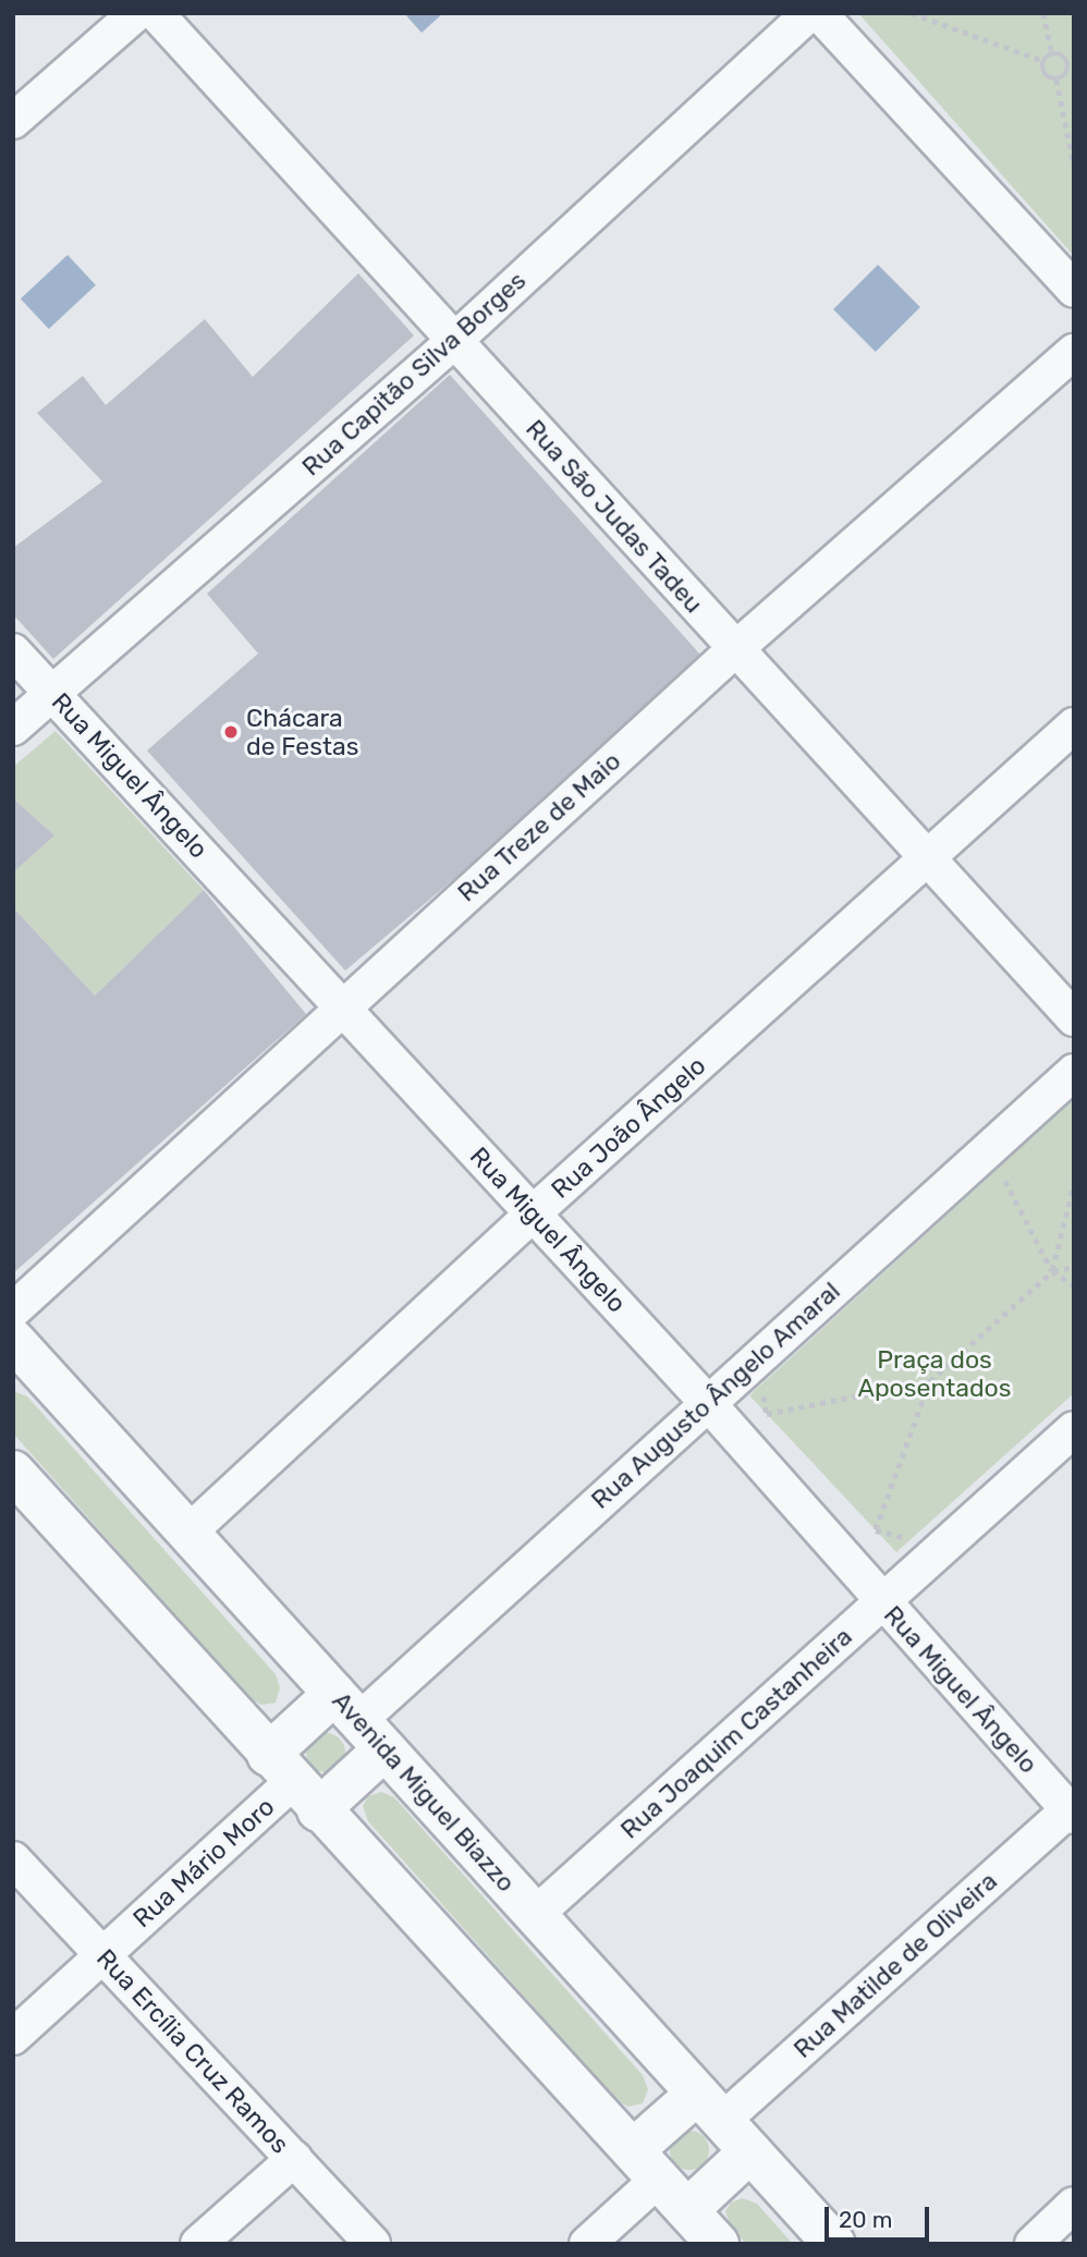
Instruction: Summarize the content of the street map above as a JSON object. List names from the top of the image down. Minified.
{"streets":{"street":["Rua Capitão Silva Borges","Rua São Judas Tadeu","Rua Miguel Ângelo","Rua Treze de Maio","Rua João Ângelo","Rua Augusto Ângelo Amaral","Rua Joaquim Castanheira","Avenida Miguel Biazzo","Rua Mário Moro","Rua Matilde de Oliveira","Rua Ercília Cruz Ramos"]},"crossings":[["Rua Capitão Silva Borges","Rua São Judas Tadeu"],["Rua Capitão Silva Borges","Rua Miguel Ângelo"],["Rua São Judas Tadeu","Rua Treze de Maio"],["Rua São Judas Tadeu","Rua João Ângelo"],["Rua Miguel Ângelo","Rua Treze de Maio"],["Rua Miguel Ângelo","Rua João Ângelo"],["Rua Miguel Ângelo","Rua Augusto Ângelo Amaral"],["Rua Miguel Ângelo","Rua Joaquim Castanheira"],["Rua Miguel Ângelo","Rua Matilde de Oliveira"],["Rua Treze de Maio","Avenida Miguel Biazzo"],["Rua João Ângelo","Avenida Miguel Biazzo"],["Rua Augusto Ângelo Amaral","Avenida Miguel Biazzo"],["Rua Joaquim Castanheira","Avenida Miguel Biazzo"],["Avenida Miguel Biazzo","Rua Matilde de Oliveira"],["Rua Mário Moro","Rua Ercília Cruz Ramos"]],"parks":["Praça dos Aposentados"],"places":["Chácara de Festas"],"scale_bar":"20 m"}
